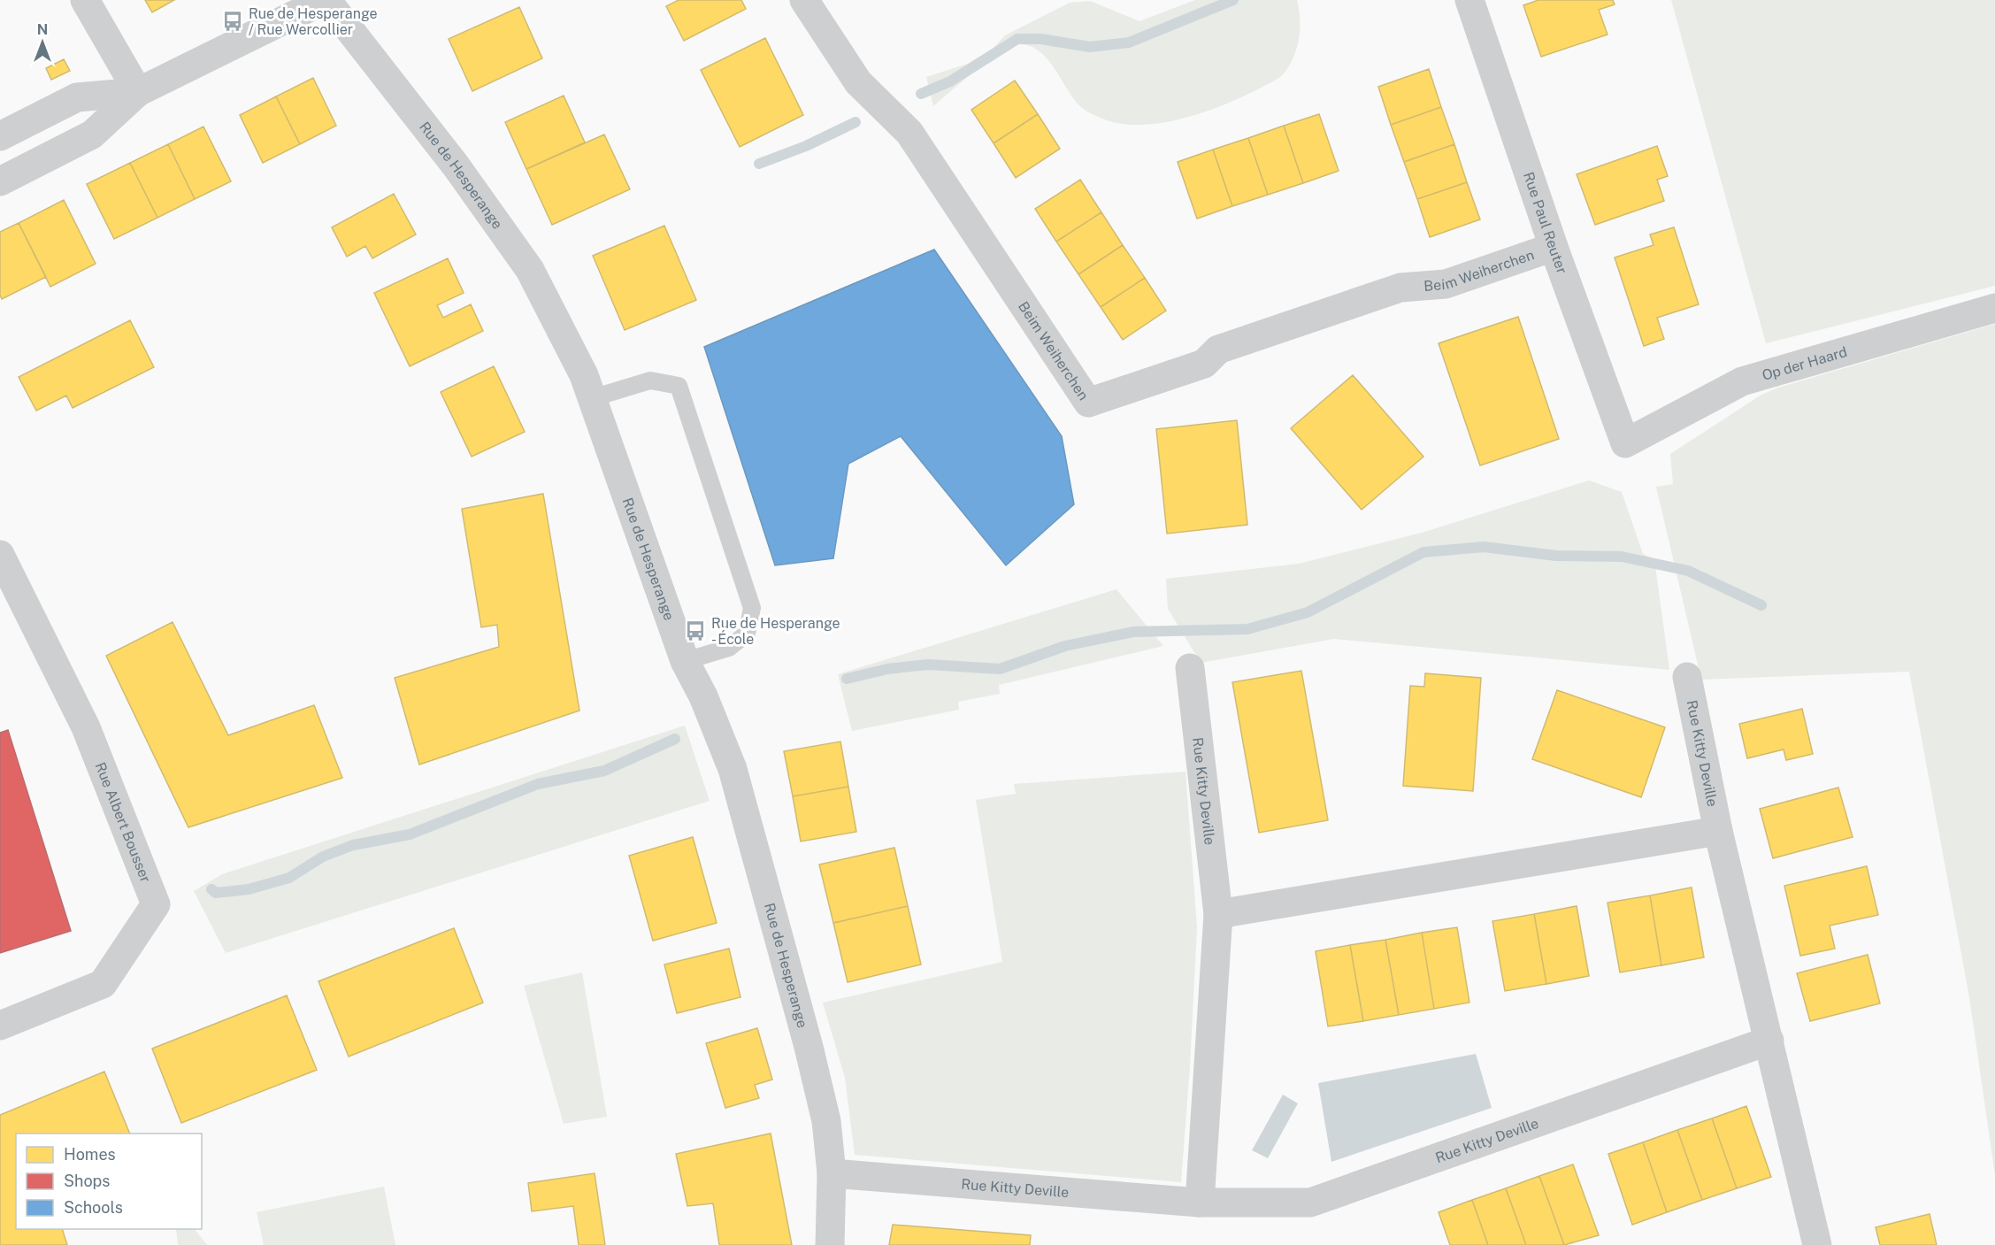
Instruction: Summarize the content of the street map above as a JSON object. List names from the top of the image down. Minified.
{"streets":{"street":["Rue de Hesperange","Rue Paul Reuter","Beim Weiherchen","Op der Haard","Rue Kitty Deville","Rue Albert Bousser"]},"crossings":[["Rue de Hesperange","Rue Kitty Deville"],["Rue Paul Reuter","Beim Weiherchen"],["Rue Paul Reuter","Op der Haard"]],"places":{"bus stop":["Rue de Hesperange / Rue Wercollier","Rue de Hesperange - École"]},"legend":["Homes","Shops","Schools"],"north":"top"}
